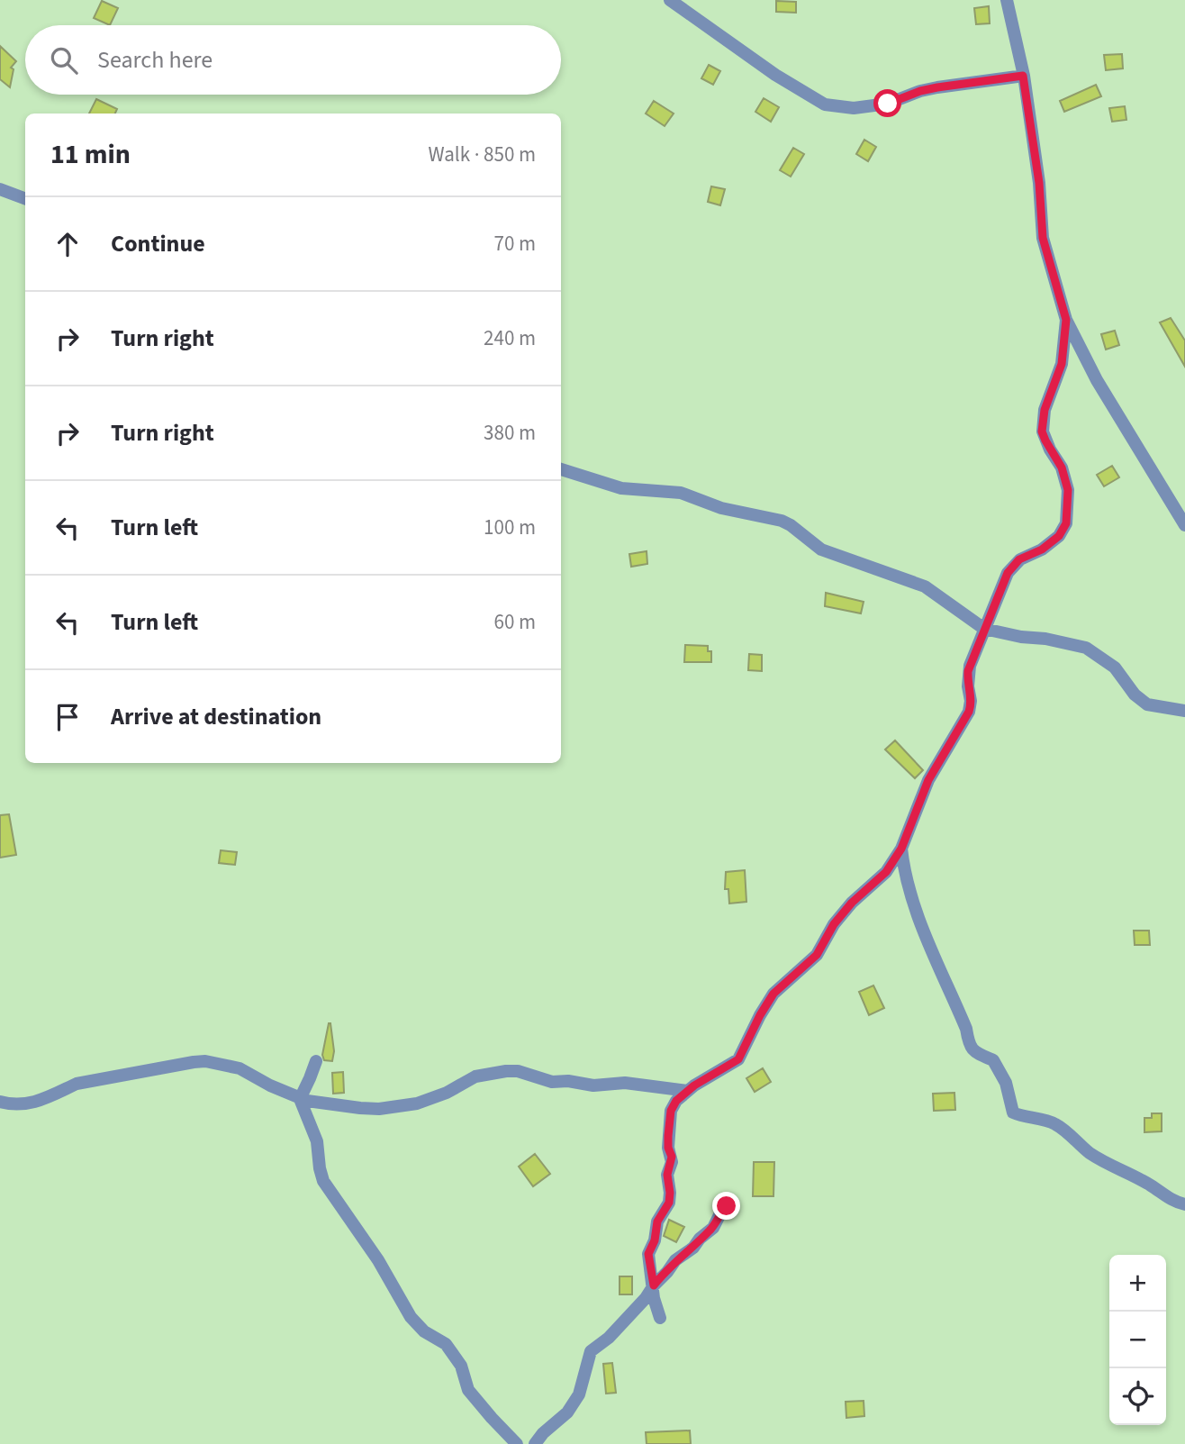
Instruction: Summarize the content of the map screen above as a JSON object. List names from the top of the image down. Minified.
{"page":{"search":"Search here","heading":["11 min","Walk · 850 m"],"list":[["Continue","70 m"],["Turn right","240 m"],["Turn right","380 m"],["Turn left","100 m"],["Turn left","60 m"],"Arrive at destination"],"map_buttons":["+","−"]}}
